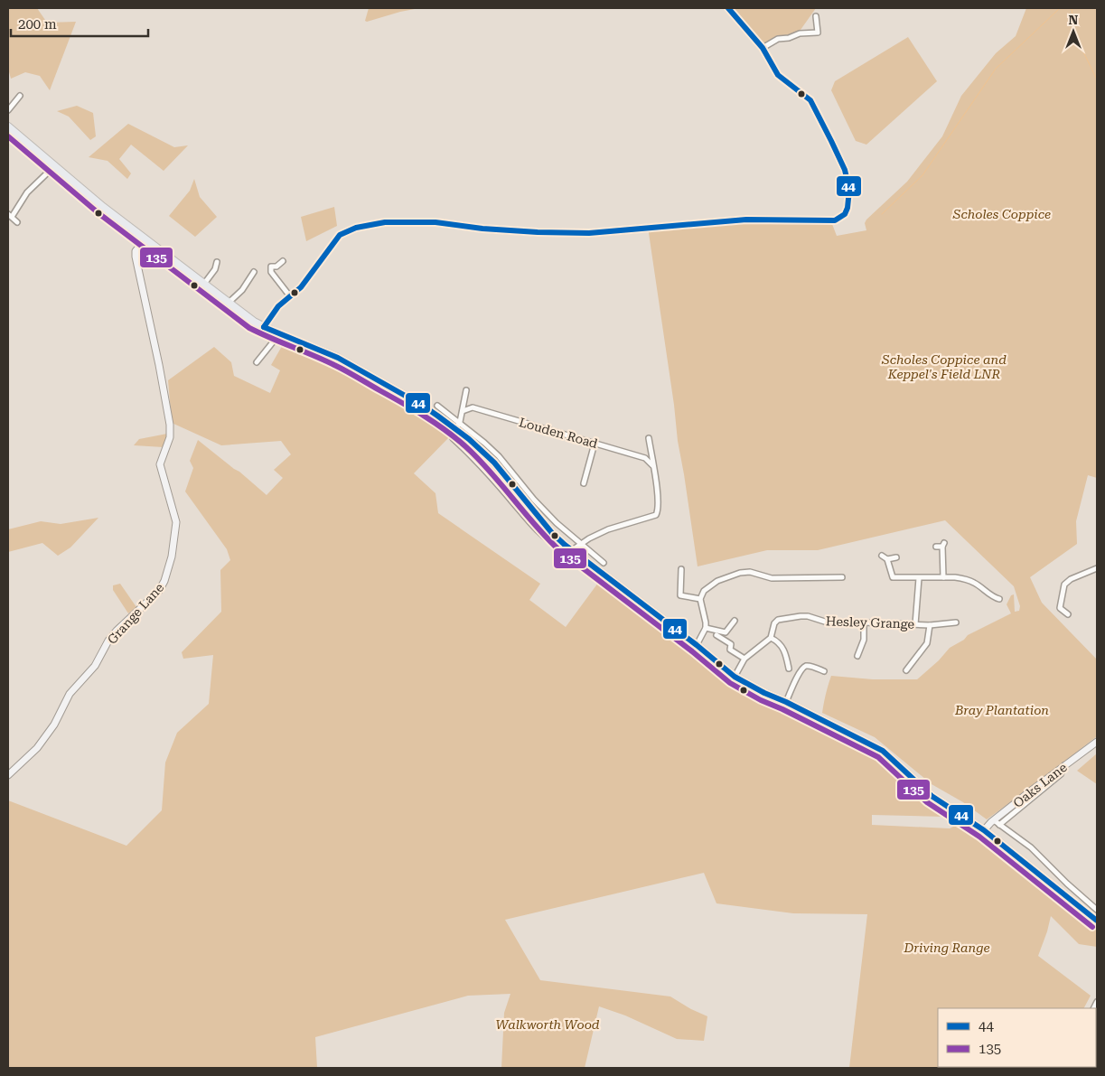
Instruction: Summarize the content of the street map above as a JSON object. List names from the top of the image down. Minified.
{"streets":{"street":["Louden Road","Grange Lane","Hesley Grange","Oaks Lane"]},"parks":["Scholes Coppice","Scholes Coppice and Keppel's Field LNR","Bray Plantation","Driving Range","Walkworth Wood"],"lines":["transit line 44","transit line 135"],"legend":["44","135"],"scale_bar":"200 m","north":"top"}
